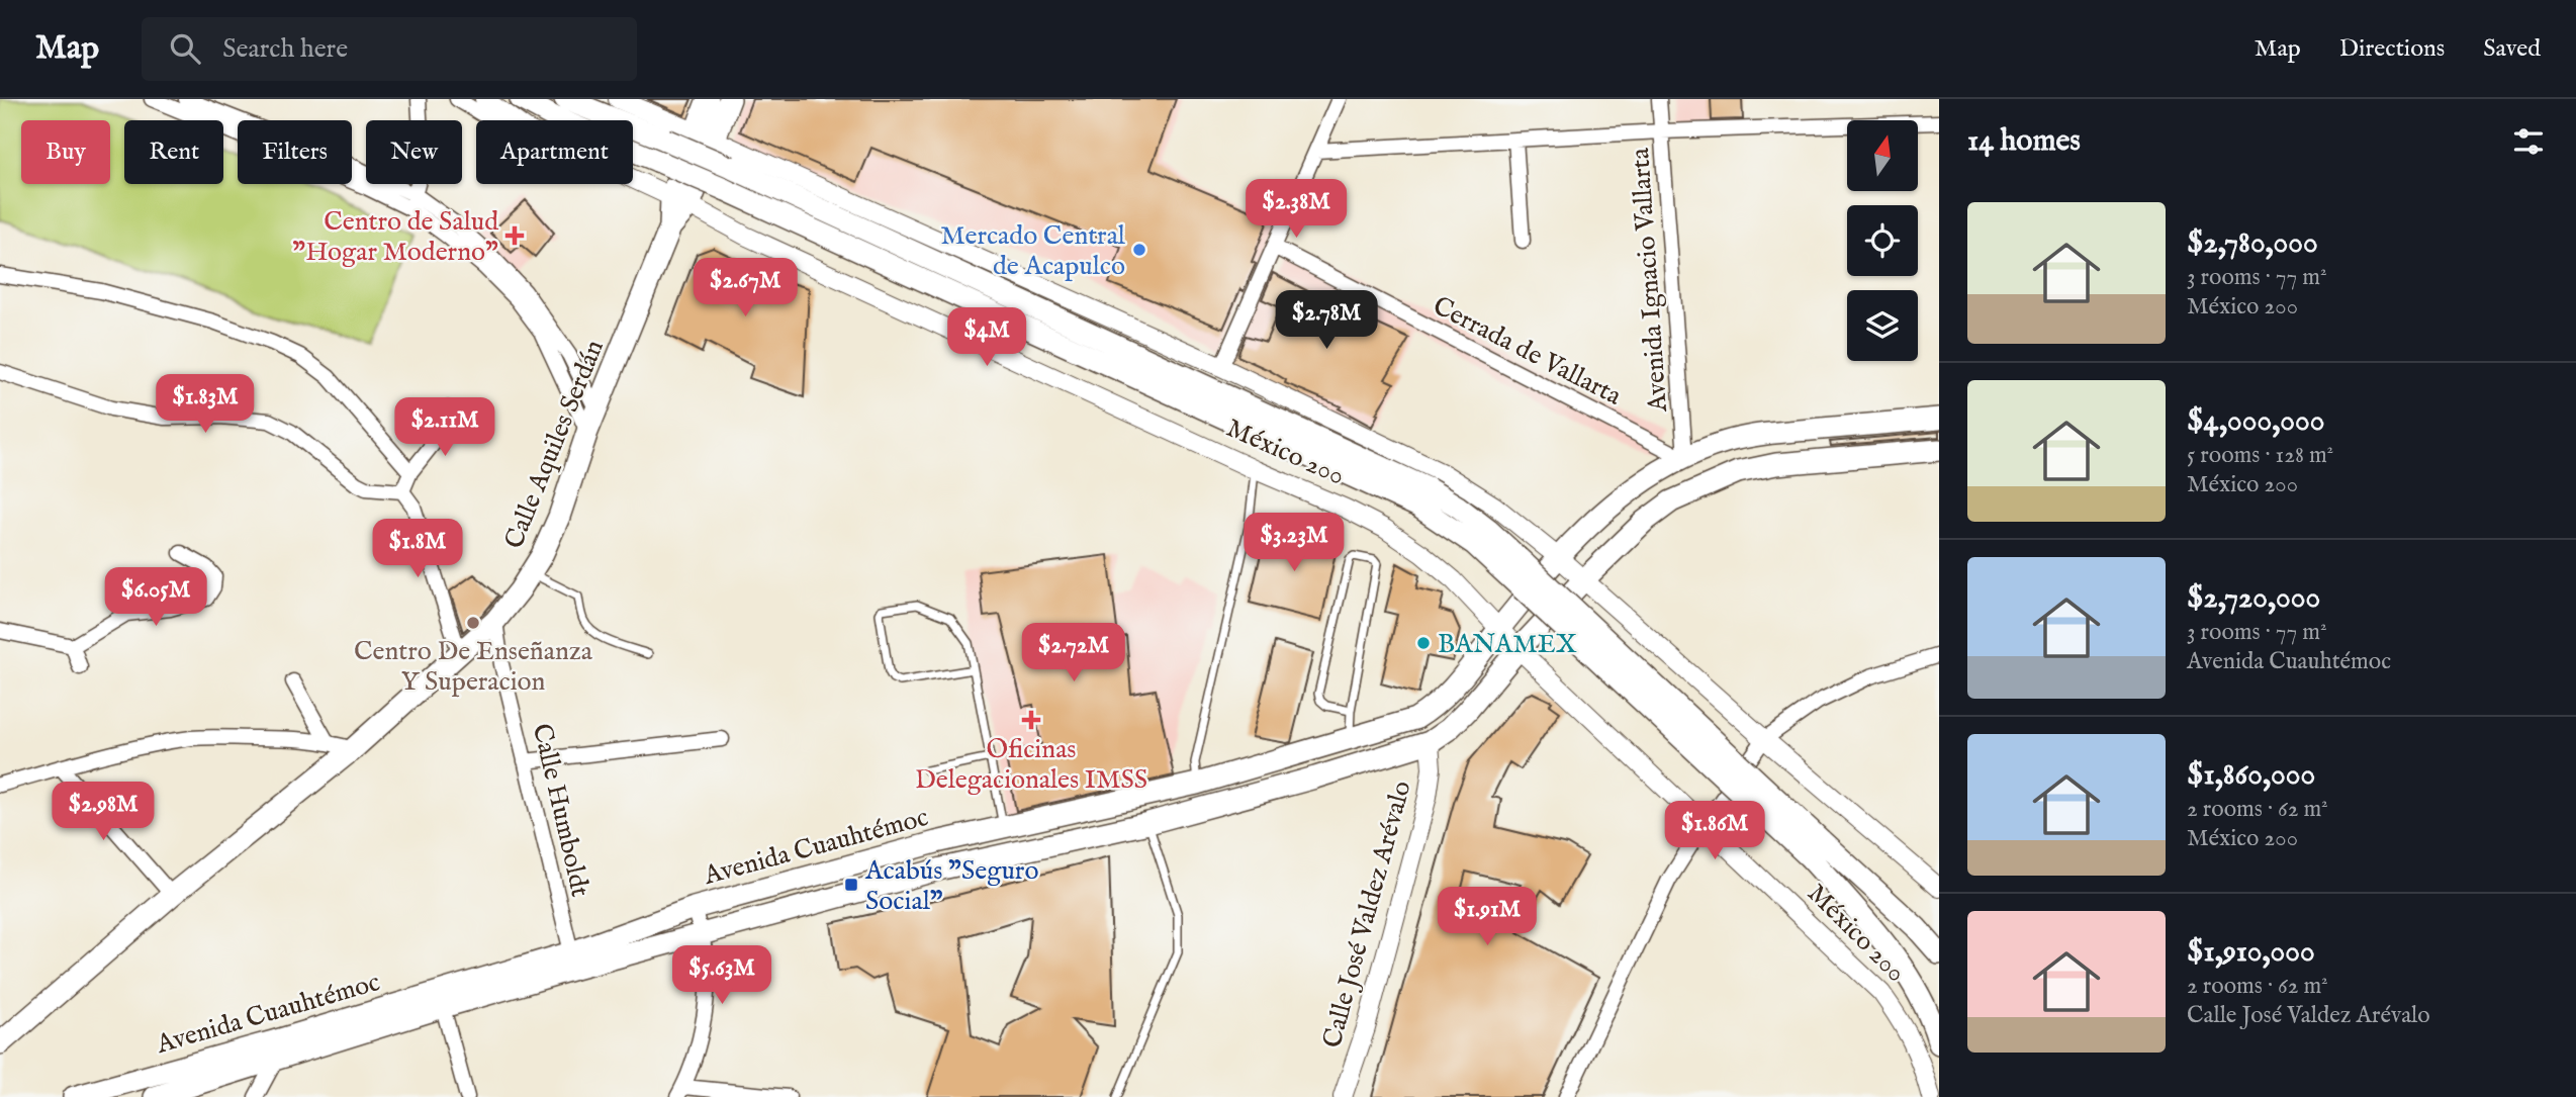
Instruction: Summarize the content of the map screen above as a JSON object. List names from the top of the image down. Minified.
{"streets":{"main road":["Calle Aquiles Serdán","México 200","Avenida Cuauhtémoc"],"street":["Avenida Ignacio Vallarta","Cerrada de Vallarta","Calle Humboldt","Calle José Valdez Arévalo"]},"crossings":[["Avenida Ignacio Vallarta","Cerrada de Vallarta"],["Avenida Ignacio Vallarta","Avenida Cuauhtémoc"],["Cerrada de Vallarta","Avenida Cuauhtémoc"],["Calle Aquiles Serdán","México 200"],["Calle Aquiles Serdán","Calle Humboldt"],["México 200","Avenida Cuauhtémoc"],["Calle Humboldt","Avenida Cuauhtémoc"],["Avenida Cuauhtémoc","Calle José Valdez Arévalo"]],"places":{"health":["Centro de Salud \"Hogar Moderno\"","Oficinas Delegacionales IMSS"],"other":["Mercado Central de Acapulco","Centro De Enseñanza Y Superacion","BANAMEX"],"transit":["Acabús \"Seguro Social\""]},"north":"top","page":{"header":"Map","search":"Search here","nav":["Map","Directions","Saved"],"heading":"14 homes","chip":["Buy","Rent","Filters","New","Apartment"],"price":["$2.38M","$2.67M","$2.78M","$4M","$1.83M","$2.11M","$3.23M","$1.8M","$6.05M","$2.72M","$2.98M","$1.86M","$1.91M","$5.63M"],"list":[{"name":"$2,780,000","note":"3 rooms · 77 m² · México 200"},{"name":"$4,000,000","note":"5 rooms · 128 m² · México 200"},{"name":"$2,720,000","note":"3 rooms · 77 m² · Avenida Cuauhtémoc"},{"name":"$1,860,000","note":"2 rooms · 62 m² · México 200"},{"name":"$1,910,000","note":"2 rooms · 62 m² · Calle José Valdez Arévalo"}]}}
